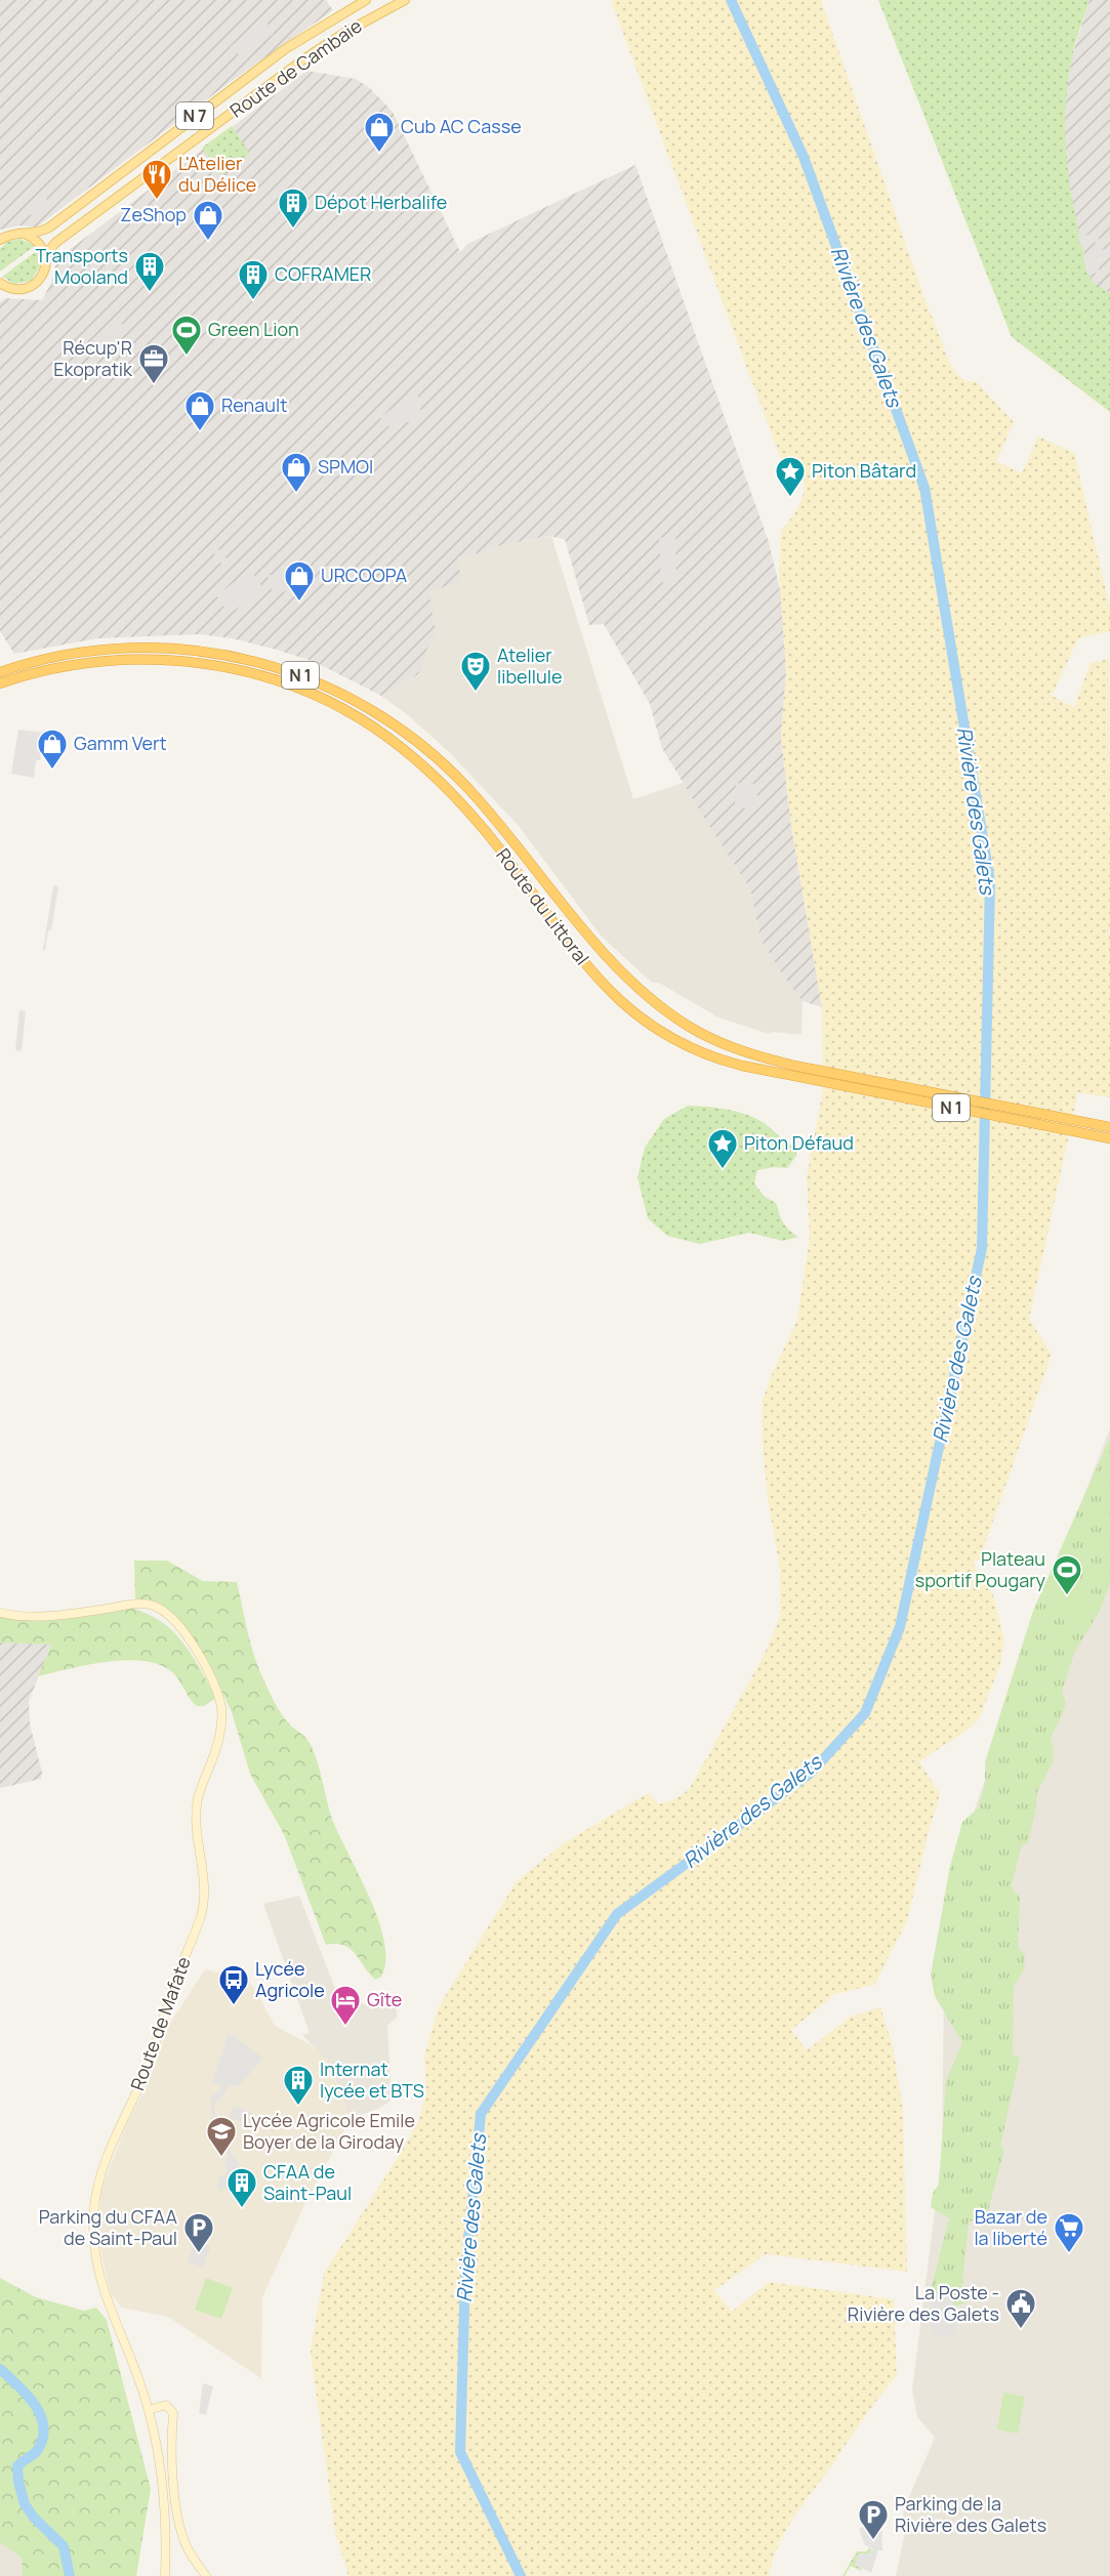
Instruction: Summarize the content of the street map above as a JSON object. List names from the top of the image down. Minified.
{"streets":{"highway":["N 1","Route du Littoral"],"main road":["Route de Cambaie","N 7","Route de Mafate"]},"water":["Rivière des Galets"],"places":{"shop":["Cub AC Casse","ZeShop","Renault","SPMOI","URCOOPA","Gamm Vert"],"restaurant":["L'Atelier du Délice"],"building":["Dépot Herbalife","Transports Mooland","COFRAMER","Internat lycée et BTS","CFAA de Saint-Paul"],"sports":["Green Lion","Plateau sportif Pougary"],"office":["Récup'R Ekopratik"],"place":["Piton Bâtard","Piton Défaud"],"theatre":["Atelier libellule"],"bus stop":["Lycée Agricole"],"hotel":["Gîte"],"school or university":["Lycée Agricole Emile Boyer de la Giroday"],"parking":["Parking du CFAA de Saint-Paul","Parking de la Rivière des Galets"],"supermarket":["Bazar de la liberté"],"public building":["La Poste - Rivière des Galets"]}}
